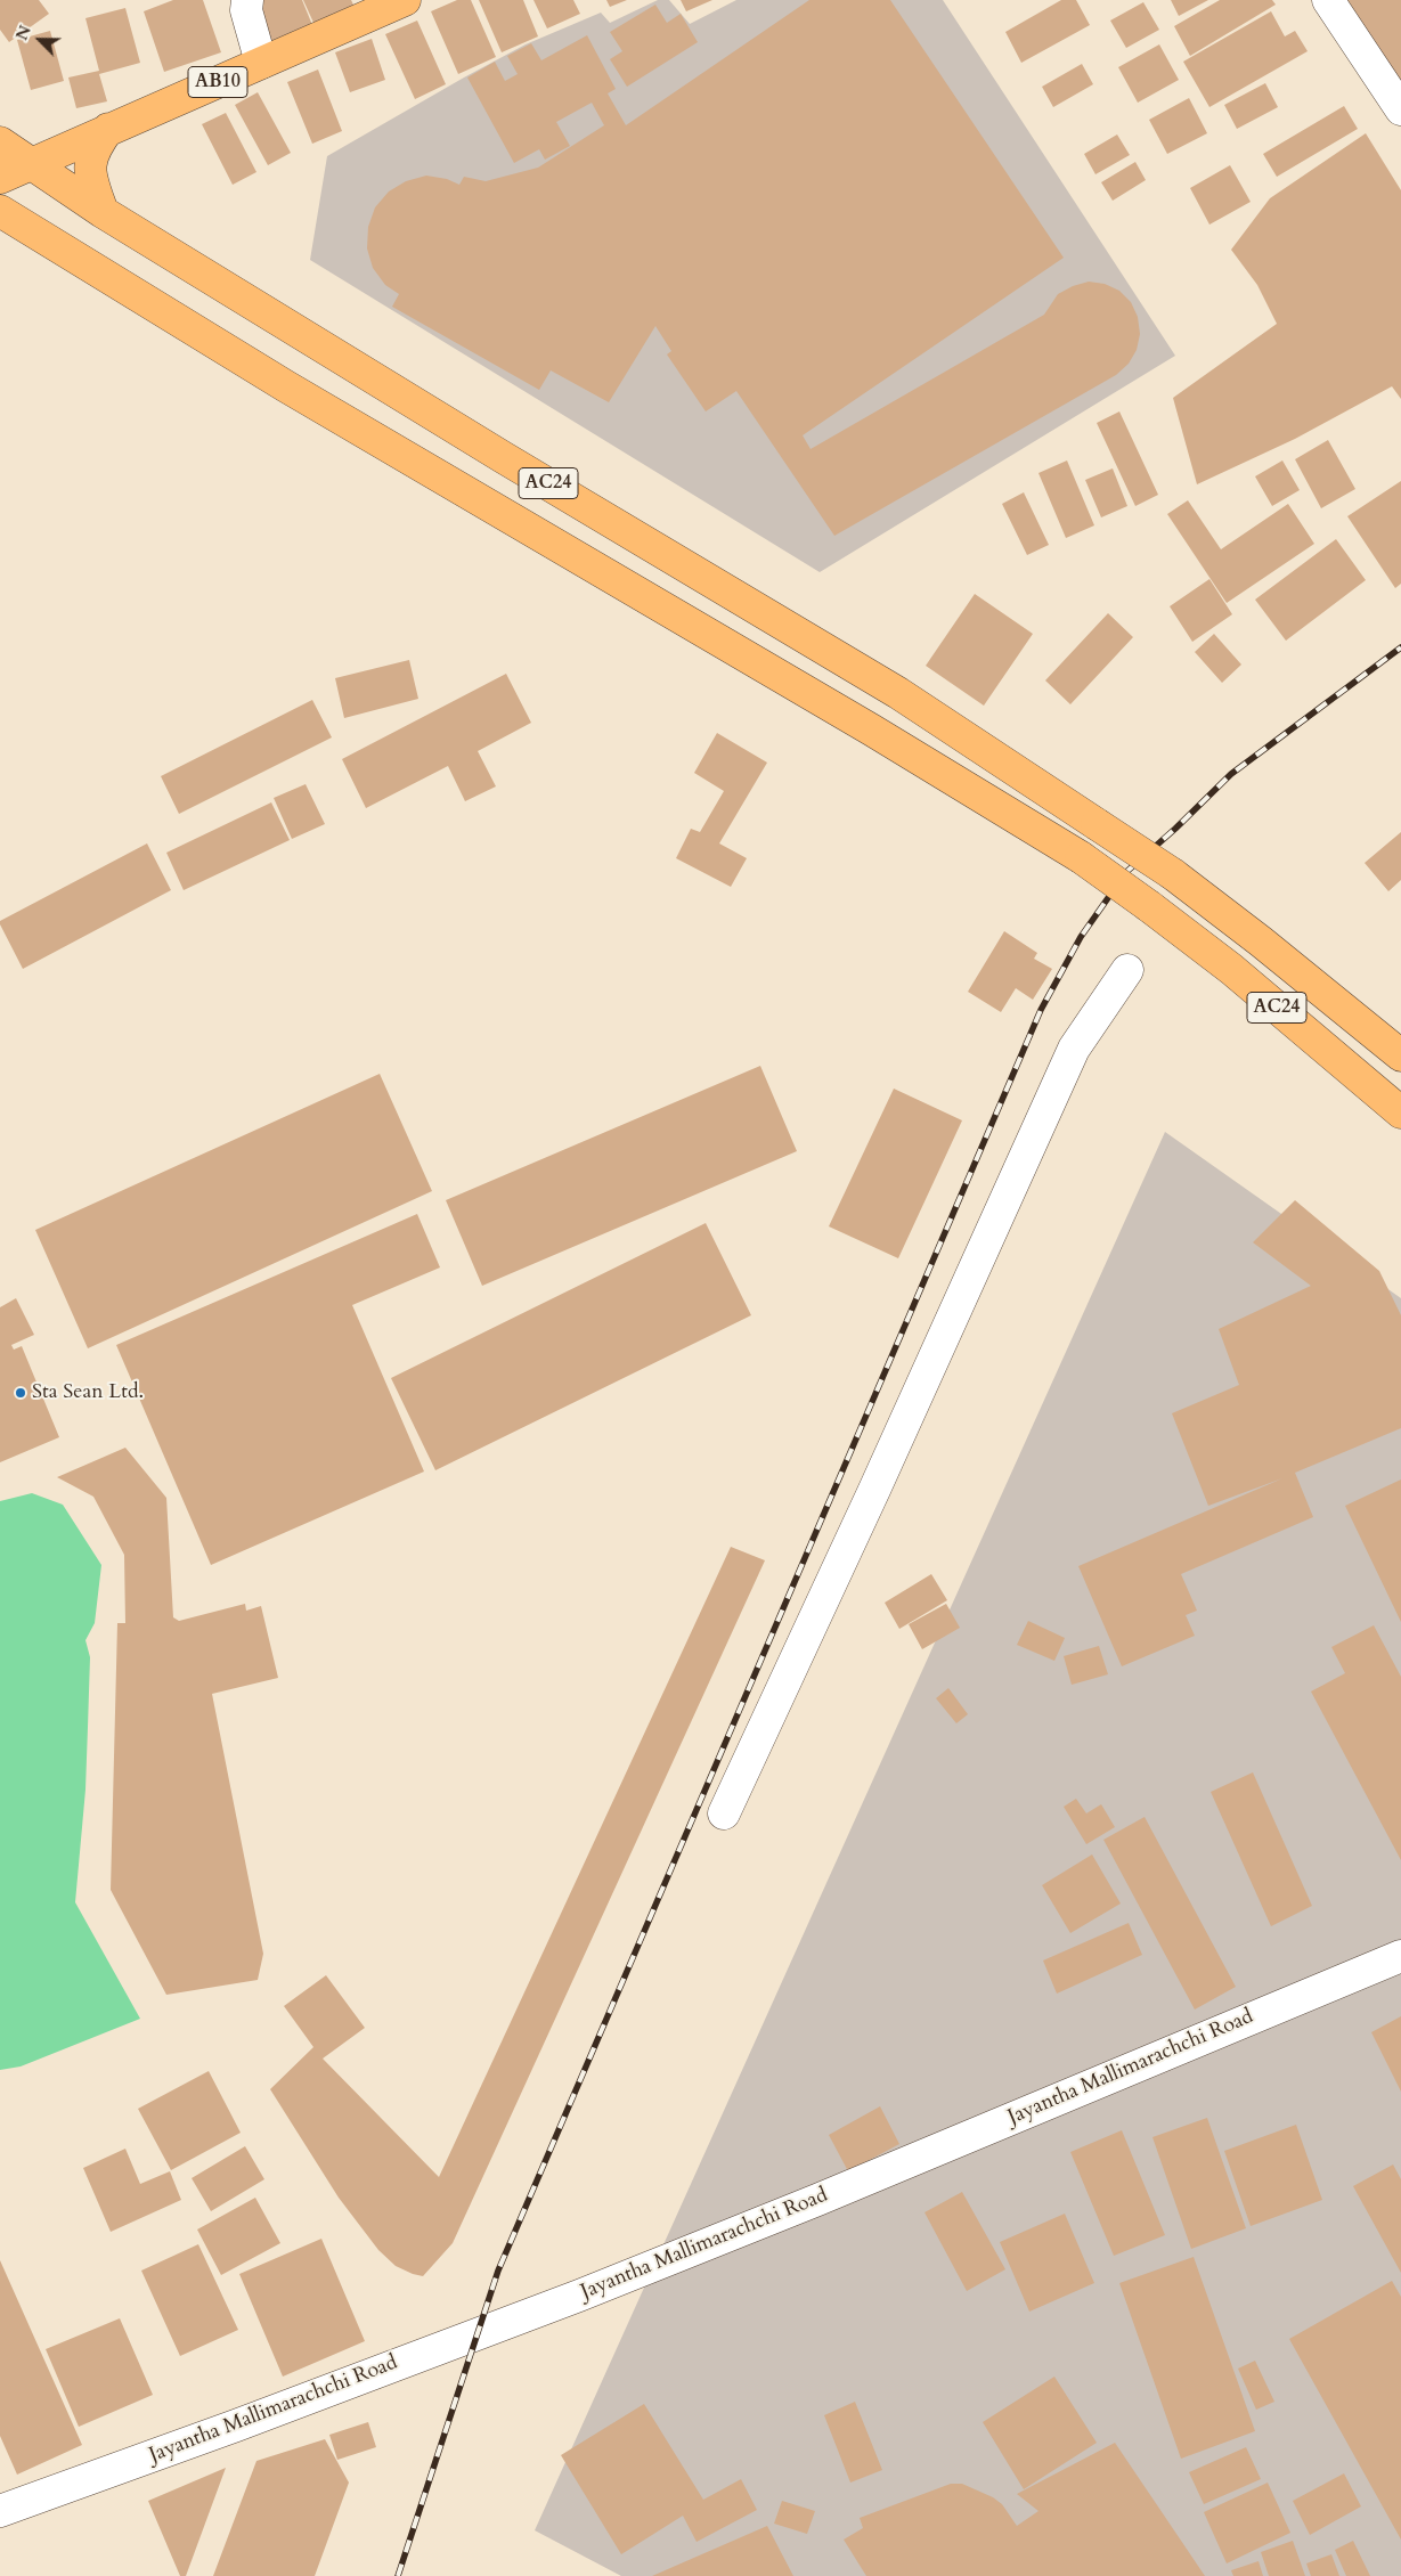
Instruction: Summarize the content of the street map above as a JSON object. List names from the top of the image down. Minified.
{"streets":{"main road":["AB10","AC24"],"street":["Jayantha Mallimarachchi Road"]},"crossings":[["AB10","AC24"]],"places":["Sta Sean Ltd."],"north":"top left"}
